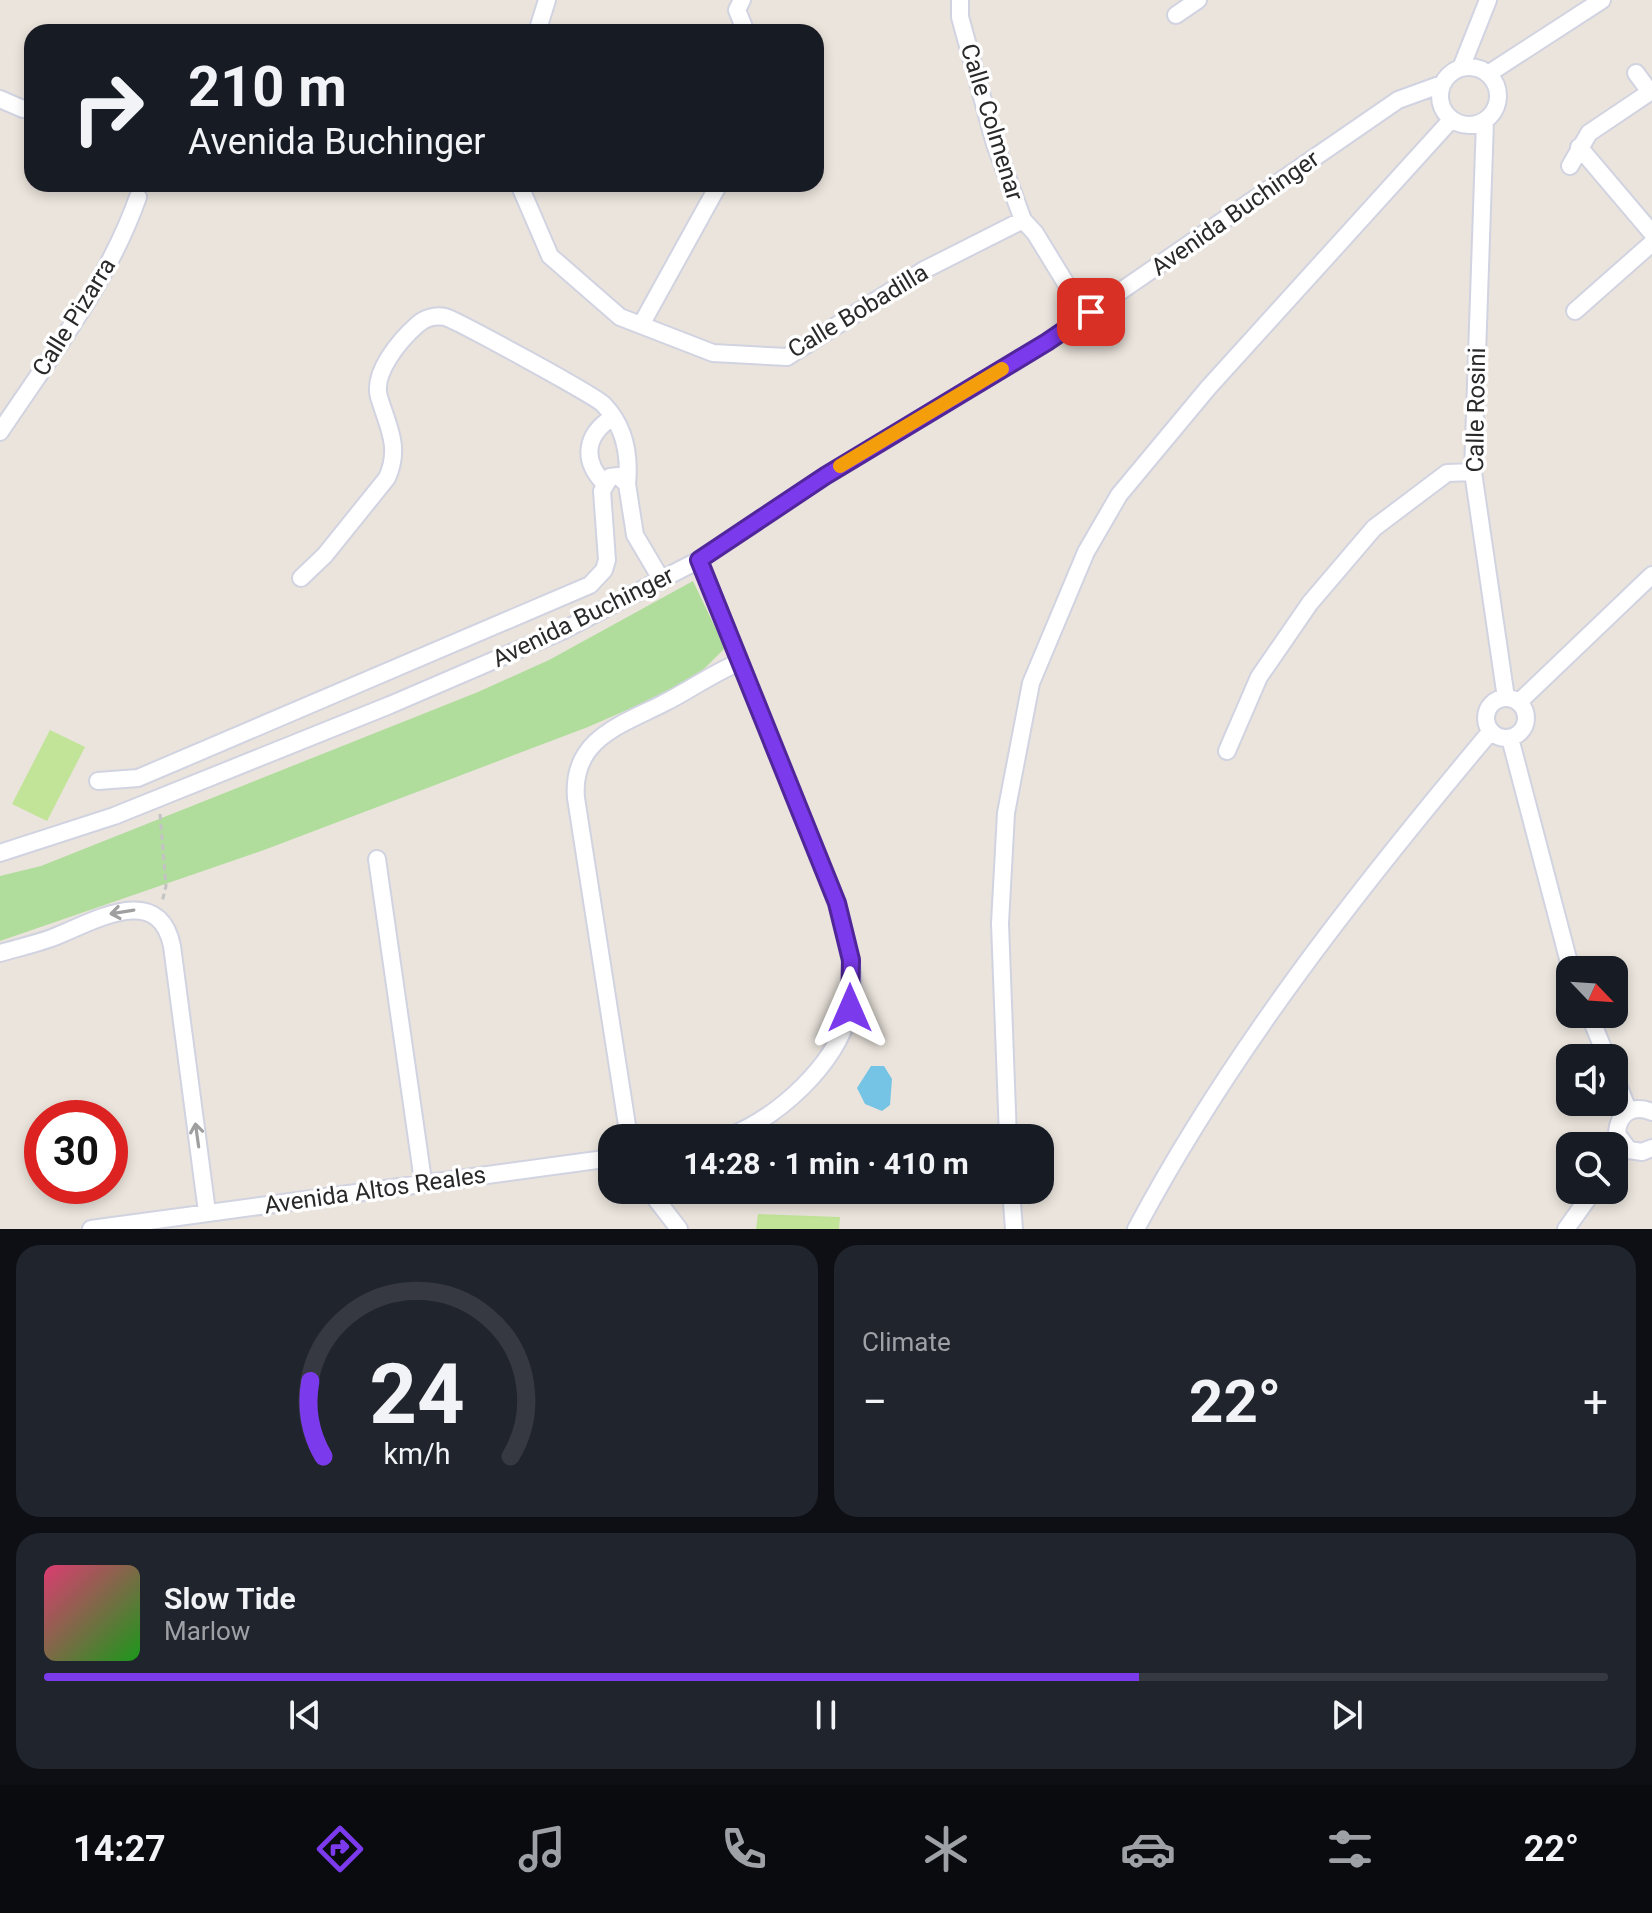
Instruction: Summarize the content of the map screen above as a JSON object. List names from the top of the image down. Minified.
{"streets":{"street":["Calle Colmenar","Avenida Buchinger","Calle Bobadilla","Calle Pizarra","Calle Rosini","Avenida Altos Reales"]},"crossings":[["Calle Colmenar","Avenida Buchinger"],["Calle Colmenar","Calle Bobadilla"],["Avenida Buchinger","Calle Rosini"]],"north":"bottom right","page":{"turn":["210 m","Avenida Buchinger"],"limit":"30","trip":"14:28 · 1 min · 410 m","tile":"Climate","heat":["−","22°","+"],"song":["Slow Tide","Marlow"],"tabs":["14:27","22°"],"gauge":["24","km/h"]}}
